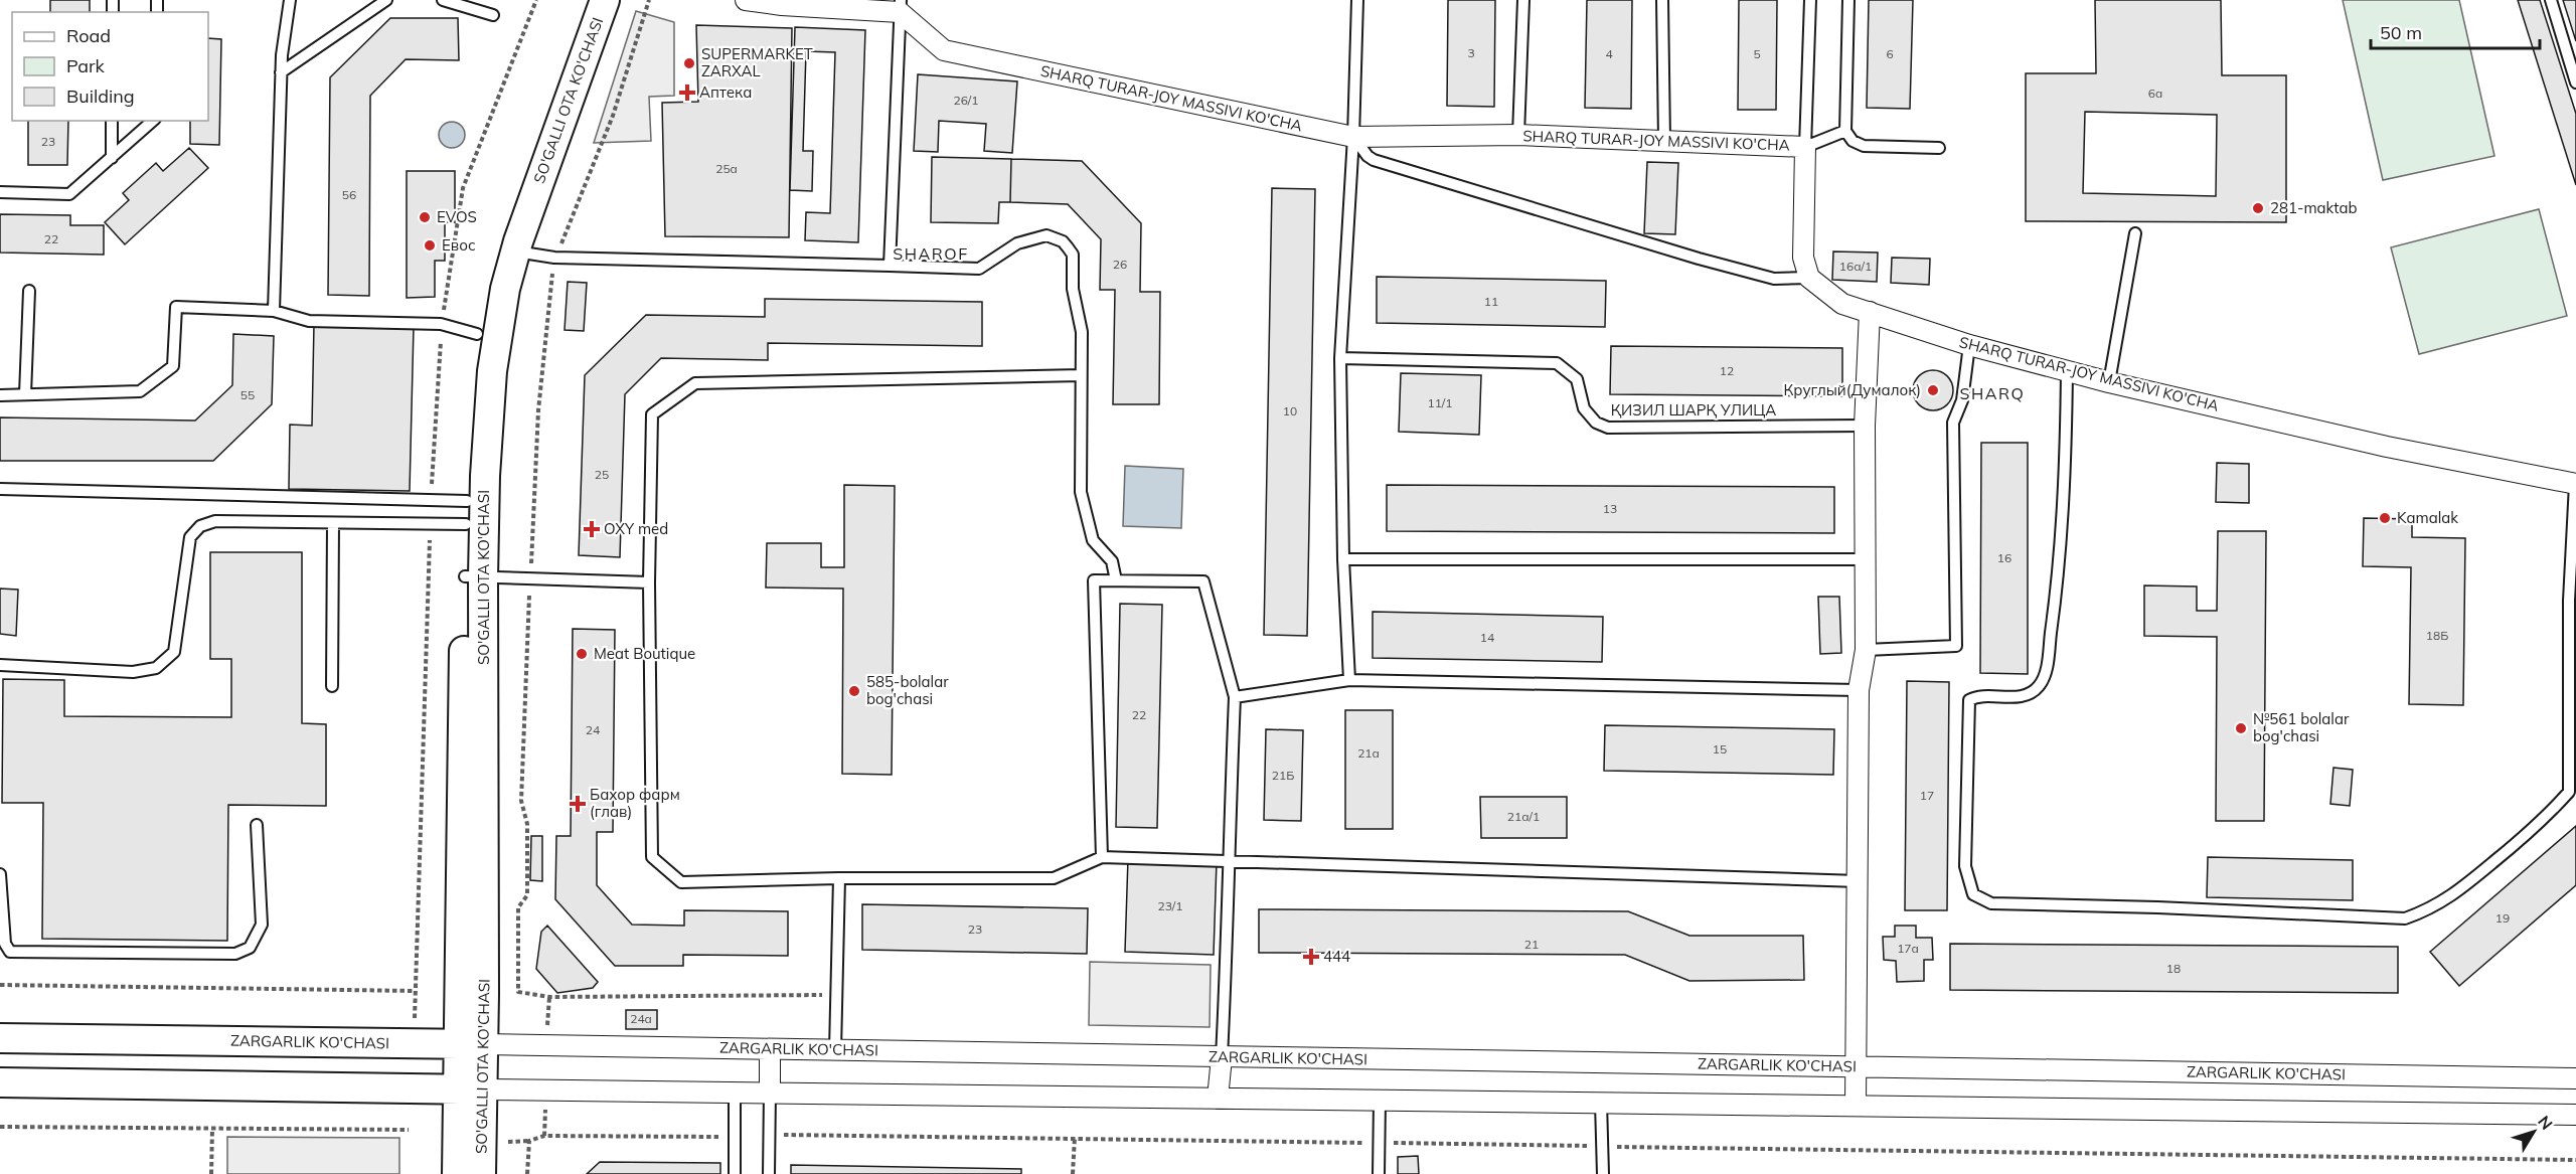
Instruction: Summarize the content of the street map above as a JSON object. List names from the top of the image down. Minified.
{"streets":{"main road":["SO'GALLI OTA KO'CHASI","ZARGARLIK KO'CHASI"],"street":["SHARQ TURAR-JOY MASSIVI KO'CHA"],"lane":["ҚИЗИЛ ШАРҚ УЛИЦА"]},"crossings":[["SO'GALLI OTA KO'CHASI","ZARGARLIK KO'CHASI"]],"districts":["SHAROF","SHARQ"],"places":{"other":["SUPERMARKET ZARXAL","281-maktab","EVOS","Евос","Круглый(Думалок)","Kamalak","Meat Boutique","585-bolalar bog'chasi","№561 bolalar bog'chasi"],"health":["Аптека","OXY med","Бахор фарм (глав)","444"]},"house_numbers":["3","4","5","6","6a","26/1","23","25a","56","22","26","16а/1","11","12","55","11/1","10","25","13","16","18Б","14","22","24","15","21а","21Б","17","21а/1","23/1","19","23","21","17а","18","24a"],"legend":["Road","Park","Building"],"scale_bar":"50 m","north":"top right"}
